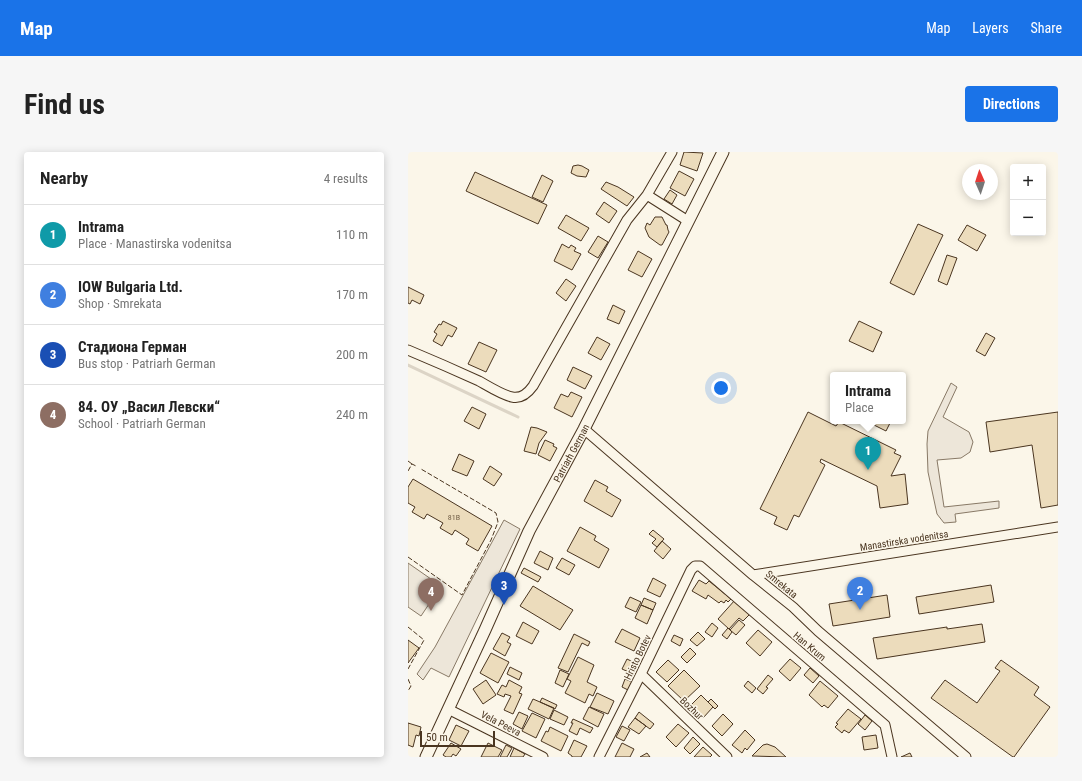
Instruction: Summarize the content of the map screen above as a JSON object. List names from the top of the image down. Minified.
{"streets":{"street":["Patriarh German","Manastirska vodenitsa","Smrekata","Han Krum","Hristo Botev","Bozhur","Vela Peeva"]},"crossings":[["Patriarh German","Smrekata"],["Patriarh German","Vela Peeva"],["Manastirska vodenitsa","Smrekata"],["Han Krum","Hristo Botev"],["Hristo Botev","Bozhur"]],"house_numbers":["81В"],"scale_bar":"50 m","north":"top","page":{"header":"Map","nav":["Map","Layers","Share"],"buttons":"Directions","title":"Find us","heading":["Nearby","4 results"],"map_buttons":["+","−"],"list":[{"mark":"1","name":"Intrama","note":"Place · Manastirska vodenitsa","value":"110 m"},{"mark":"2","name":"IOW Bulgaria Ltd.","note":"Shop · Smrekata","value":"170 m"},{"mark":"3","name":"Стадиона Герман","note":"Bus stop · Patriarh German","value":"200 m"},{"mark":"4","name":"84. ОУ „Васил Левски“","note":"School · Patriarh German","value":"240 m"}],"popup":["Intrama","Place"],"pins":["1","3","2","4"],"scale":"50 m"}}
